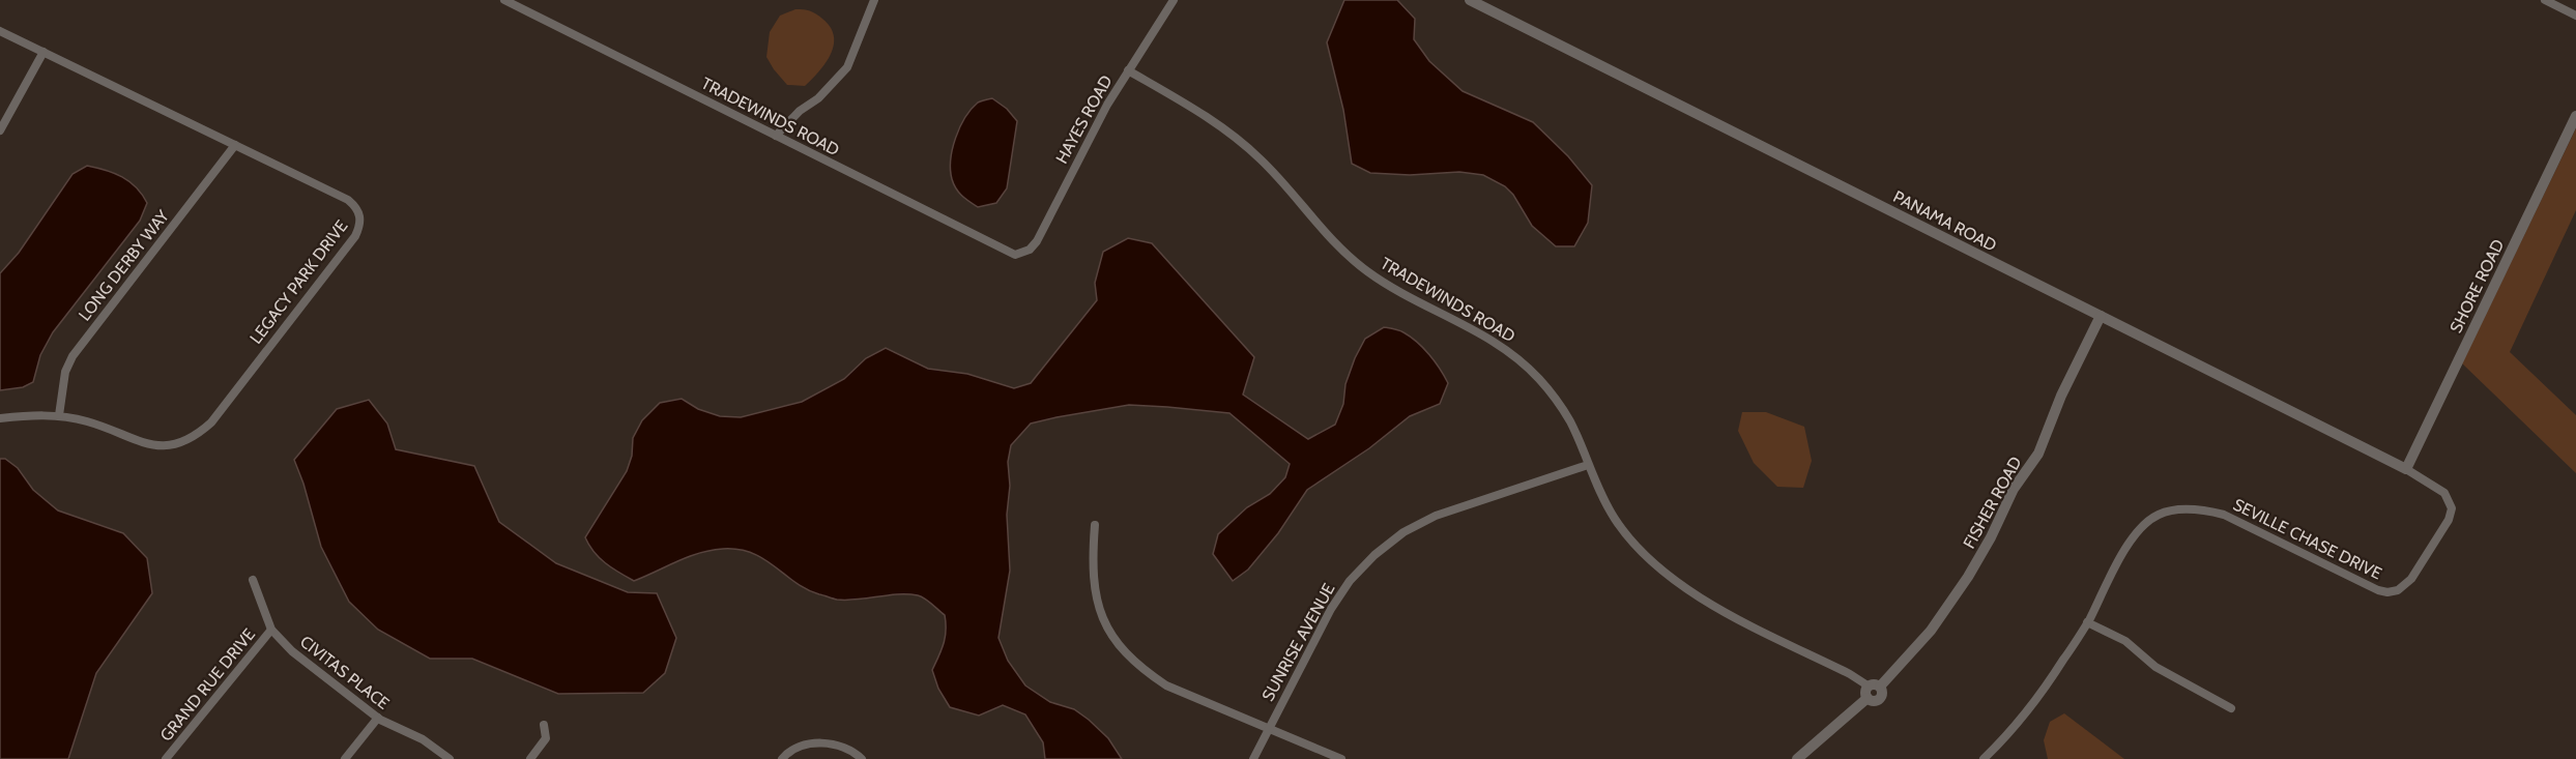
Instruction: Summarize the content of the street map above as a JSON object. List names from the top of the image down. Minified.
{"streets":{"street":["TRADEWINDS ROAD","HAYES ROAD","PANAMA ROAD","LONG DERBY WAY","LEGACY PARK DRIVE","SHORE ROAD","FISHER ROAD","SEVILLE CHASE DRIVE","SUNRISE AVENUE","CIVITAS PLACE","GRAND RUE DRIVE"]},"crossings":[["TRADEWINDS ROAD","HAYES ROAD"],["TRADEWINDS ROAD","FISHER ROAD"],["TRADEWINDS ROAD","SUNRISE AVENUE"],["PANAMA ROAD","SHORE ROAD"],["PANAMA ROAD","FISHER ROAD"],["PANAMA ROAD","SEVILLE CHASE DRIVE"],["LONG DERBY WAY","LEGACY PARK DRIVE"],["SHORE ROAD","SEVILLE CHASE DRIVE"],["CIVITAS PLACE","GRAND RUE DRIVE"]]}
